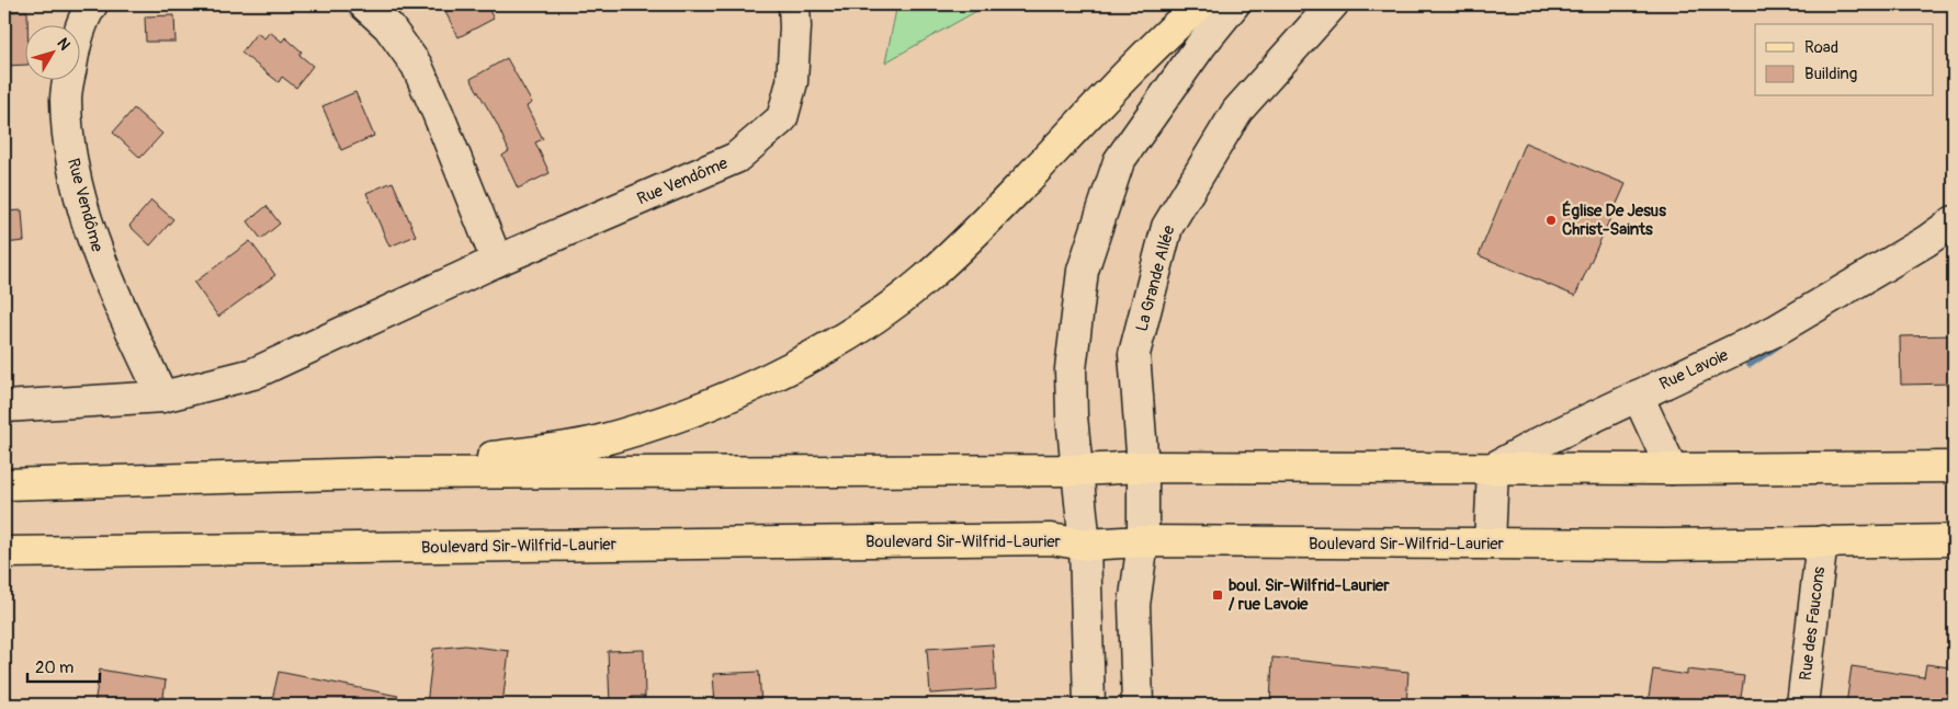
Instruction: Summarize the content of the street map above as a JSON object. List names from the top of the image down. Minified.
{"streets":{"main road":["Boulevard Sir-Wilfrid-Laurier"],"street":["Rue Vendôme","La Grande Allée","Rue Lavoie","Rue des Faucons"]},"crossings":[["La Grande Allée","Boulevard Sir-Wilfrid-Laurier"],["Boulevard Sir-Wilfrid-Laurier","Rue des Faucons"]],"places":{"other":["Église De Jesus Christ-Saints"],"transit":["boul. Sir-Wilfrid-Laurier / rue Lavoie"]},"legend":["Road","Building"],"scale_bar":"20 m","north":"top right"}
